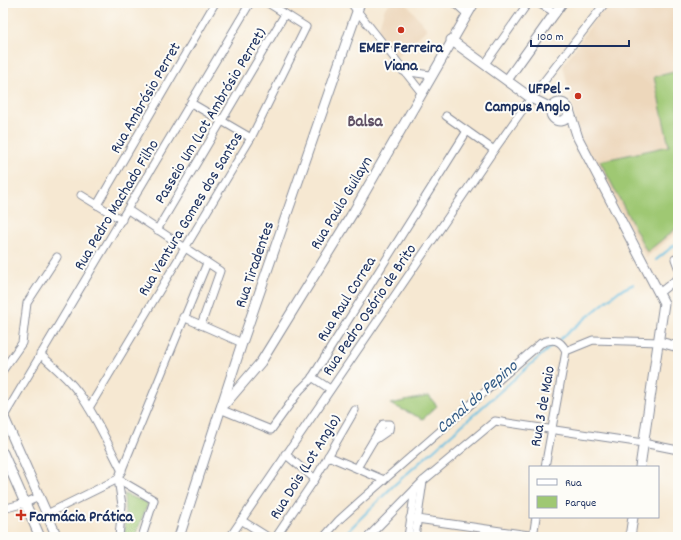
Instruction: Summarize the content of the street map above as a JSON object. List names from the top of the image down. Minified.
{"streets":{"street":["Rua Ambrósio Perret","Passeio Um (Lot Ambrósio Perret)","Rua Paulo Guilayn","Rua Pedro Machado Filho","Rua Ventura Gomes dos Santos","Rua Tiradentes","Rua Raul Correa","Rua Pedro Osório de Brito","Rua 3 de Maio","Rua Dois (Lot Anglo)"]},"crossings":[["Passeio Um (Lot Ambrósio Perret)","Rua Ventura Gomes dos Santos"],["Rua Paulo Guilayn","Rua Tiradentes"],["Rua Paulo Guilayn","Rua Raul Correa"],["Rua Tiradentes","Rua Raul Correa"]],"districts":["Balsa"],"water":["Canal do Pepino"],"places":{"other":["EMEF Ferreira Viana","UFPel - Campus Anglo"],"health":["Farmácia Prática"]},"legend":["Rua","Parque"],"scale_bar":"100 m"}
